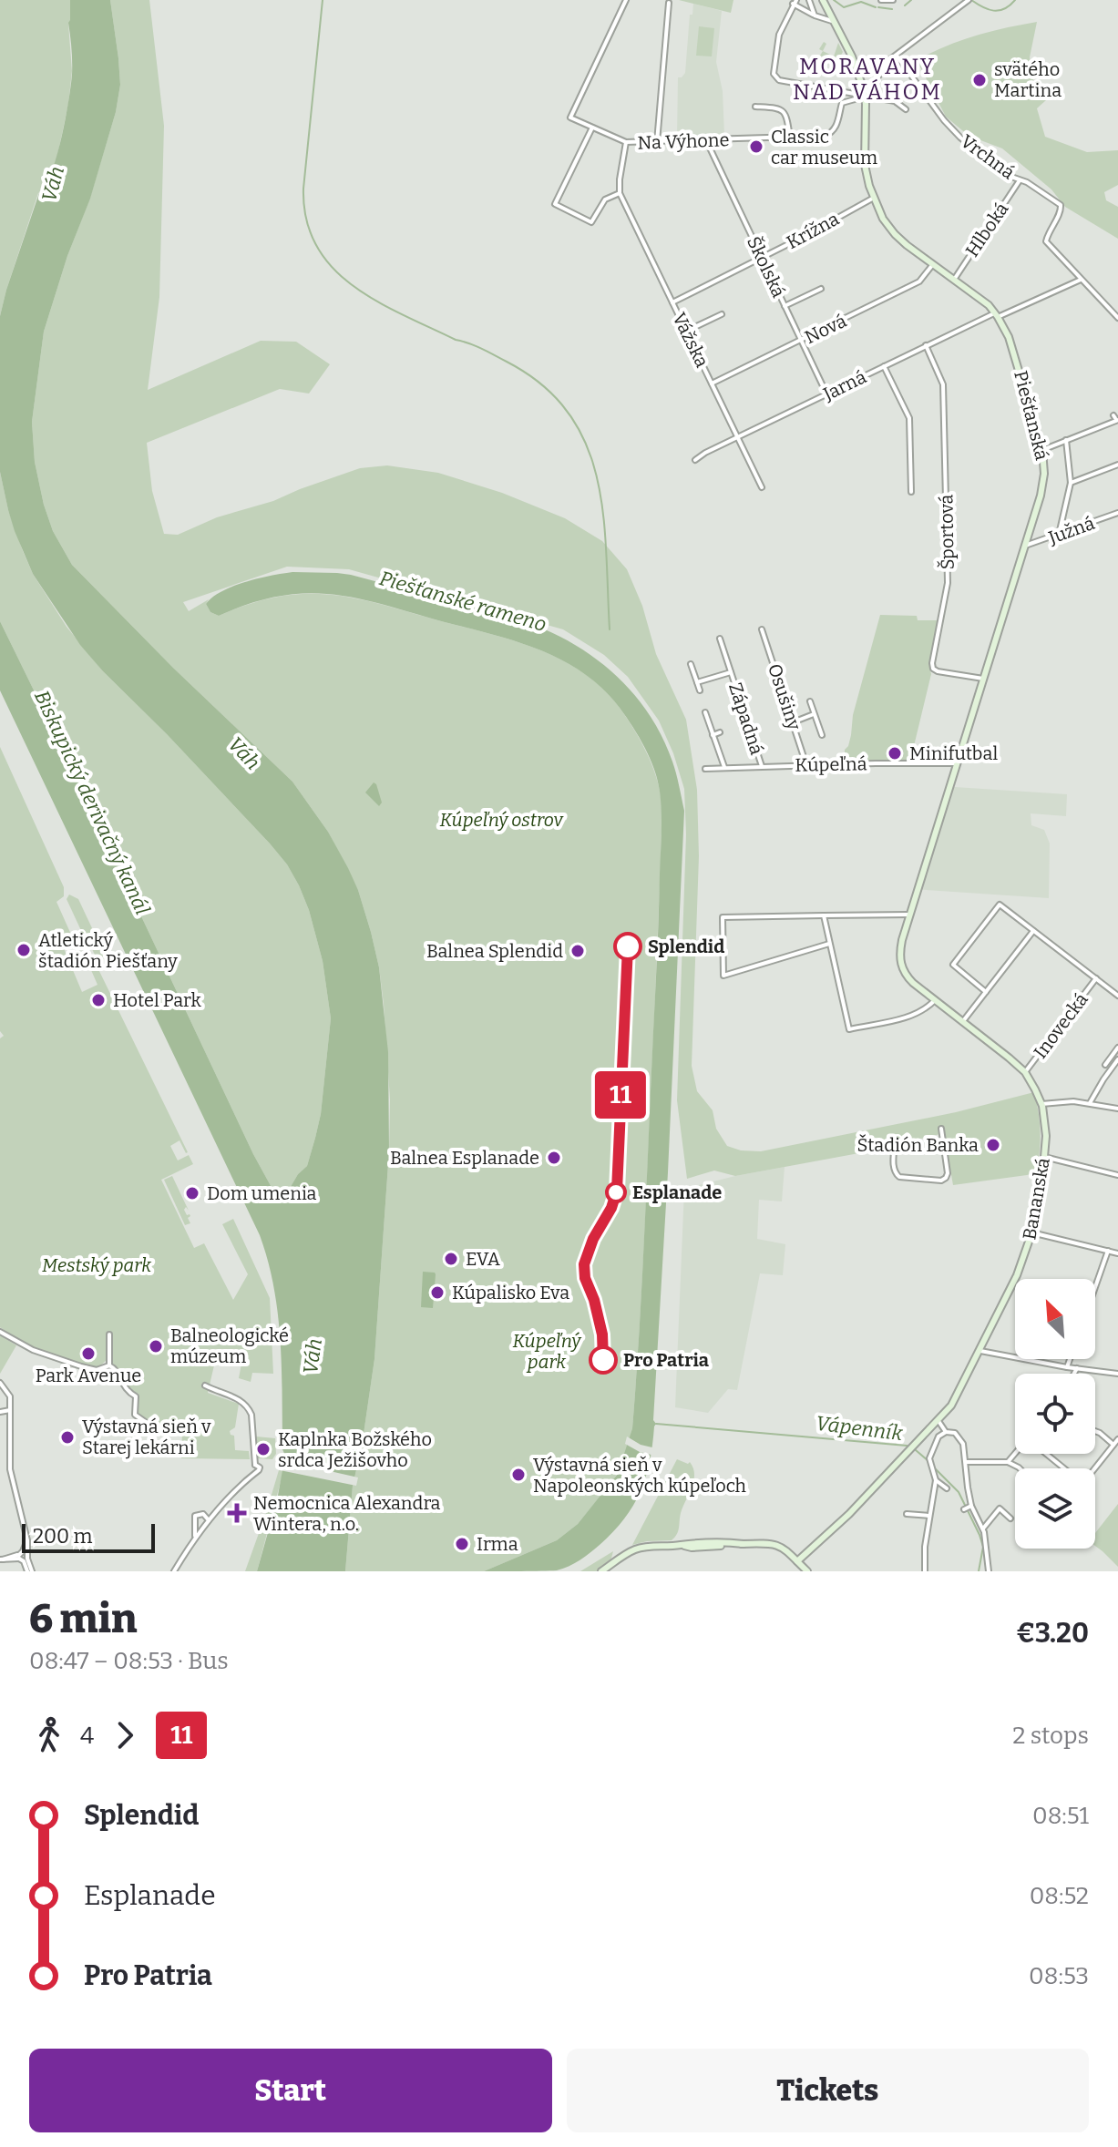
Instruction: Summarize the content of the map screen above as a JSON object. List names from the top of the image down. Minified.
{"streets":{"main road":["Piešťanská","Bananská"],"street":["Na Výhone","Vrchná","Hlboká","Krížna","Školská","Nová","Vážska","Jarná","Južná","Športová","Osušiny","Západná","Kúpeľná","Inovecká"]},"crossings":[["Na Výhone","Školská"],["Na Výhone","Piešťanská"],["Vrchná","Hlboká"],["Hlboká","Piešťanská"],["Krížna","Školská"],["Krížna","Vážska"],["Krížna","Piešťanská"],["Školská","Nová"],["Školská","Jarná"],["Nová","Vážska"],["Nová","Piešťanská"],["Vážska","Jarná"],["Jarná","Piešťanská"],["Jarná","Športová"],["Piešťanská","Južná"],["Piešťanská","Športová"],["Piešťanská","Kúpeľná"],["Piešťanská","Bananská"],["Osušiny","Kúpeľná"],["Západná","Kúpeľná"],["Inovecká","Bananská"]],"districts":["MORAVANY NAD VÁHOM"],"water":["Váh","Piešťanské rameno","Biskupický derivačný kanál","Vápenník"],"parks":["Kúpeľný ostrov","Mestský park","Kúpeľný park"],"places":{"other":["svätého Martina","Classic car museum","Minifutbal","Splendid","Atletický štadión Piešťany","Balnea Splendid","Hotel Park","Štadión Banka","Balnea Esplanade","Esplanade","Dom umenia","EVA","Kúpalisko Eva","Balneologické múzeum","Park Avenue","Pro Patria","Výstavná sieň v Starej lekárni","Kaplnka Božského srdca Ježišovho","Výstavná sieň v Napoleonských kúpeľoch","Irma"],"health":["Nemocnica Alexandra Wintera, n.o."]},"lines":["bus line 11"],"scale_bar":"200 m","north":"top left","page":{"on_map":"11","scale":"200 m","heading":["6 min","08:47 – 08:53 · Bus","€3.20"],"legs":["4","11","2 stops"],"list":[{"name":"Splendid","value":"08:51"},{"name":"Esplanade","value":"08:52"},{"name":"Pro Patria","value":"08:53"}],"buttons":["Start","Tickets"]}}
